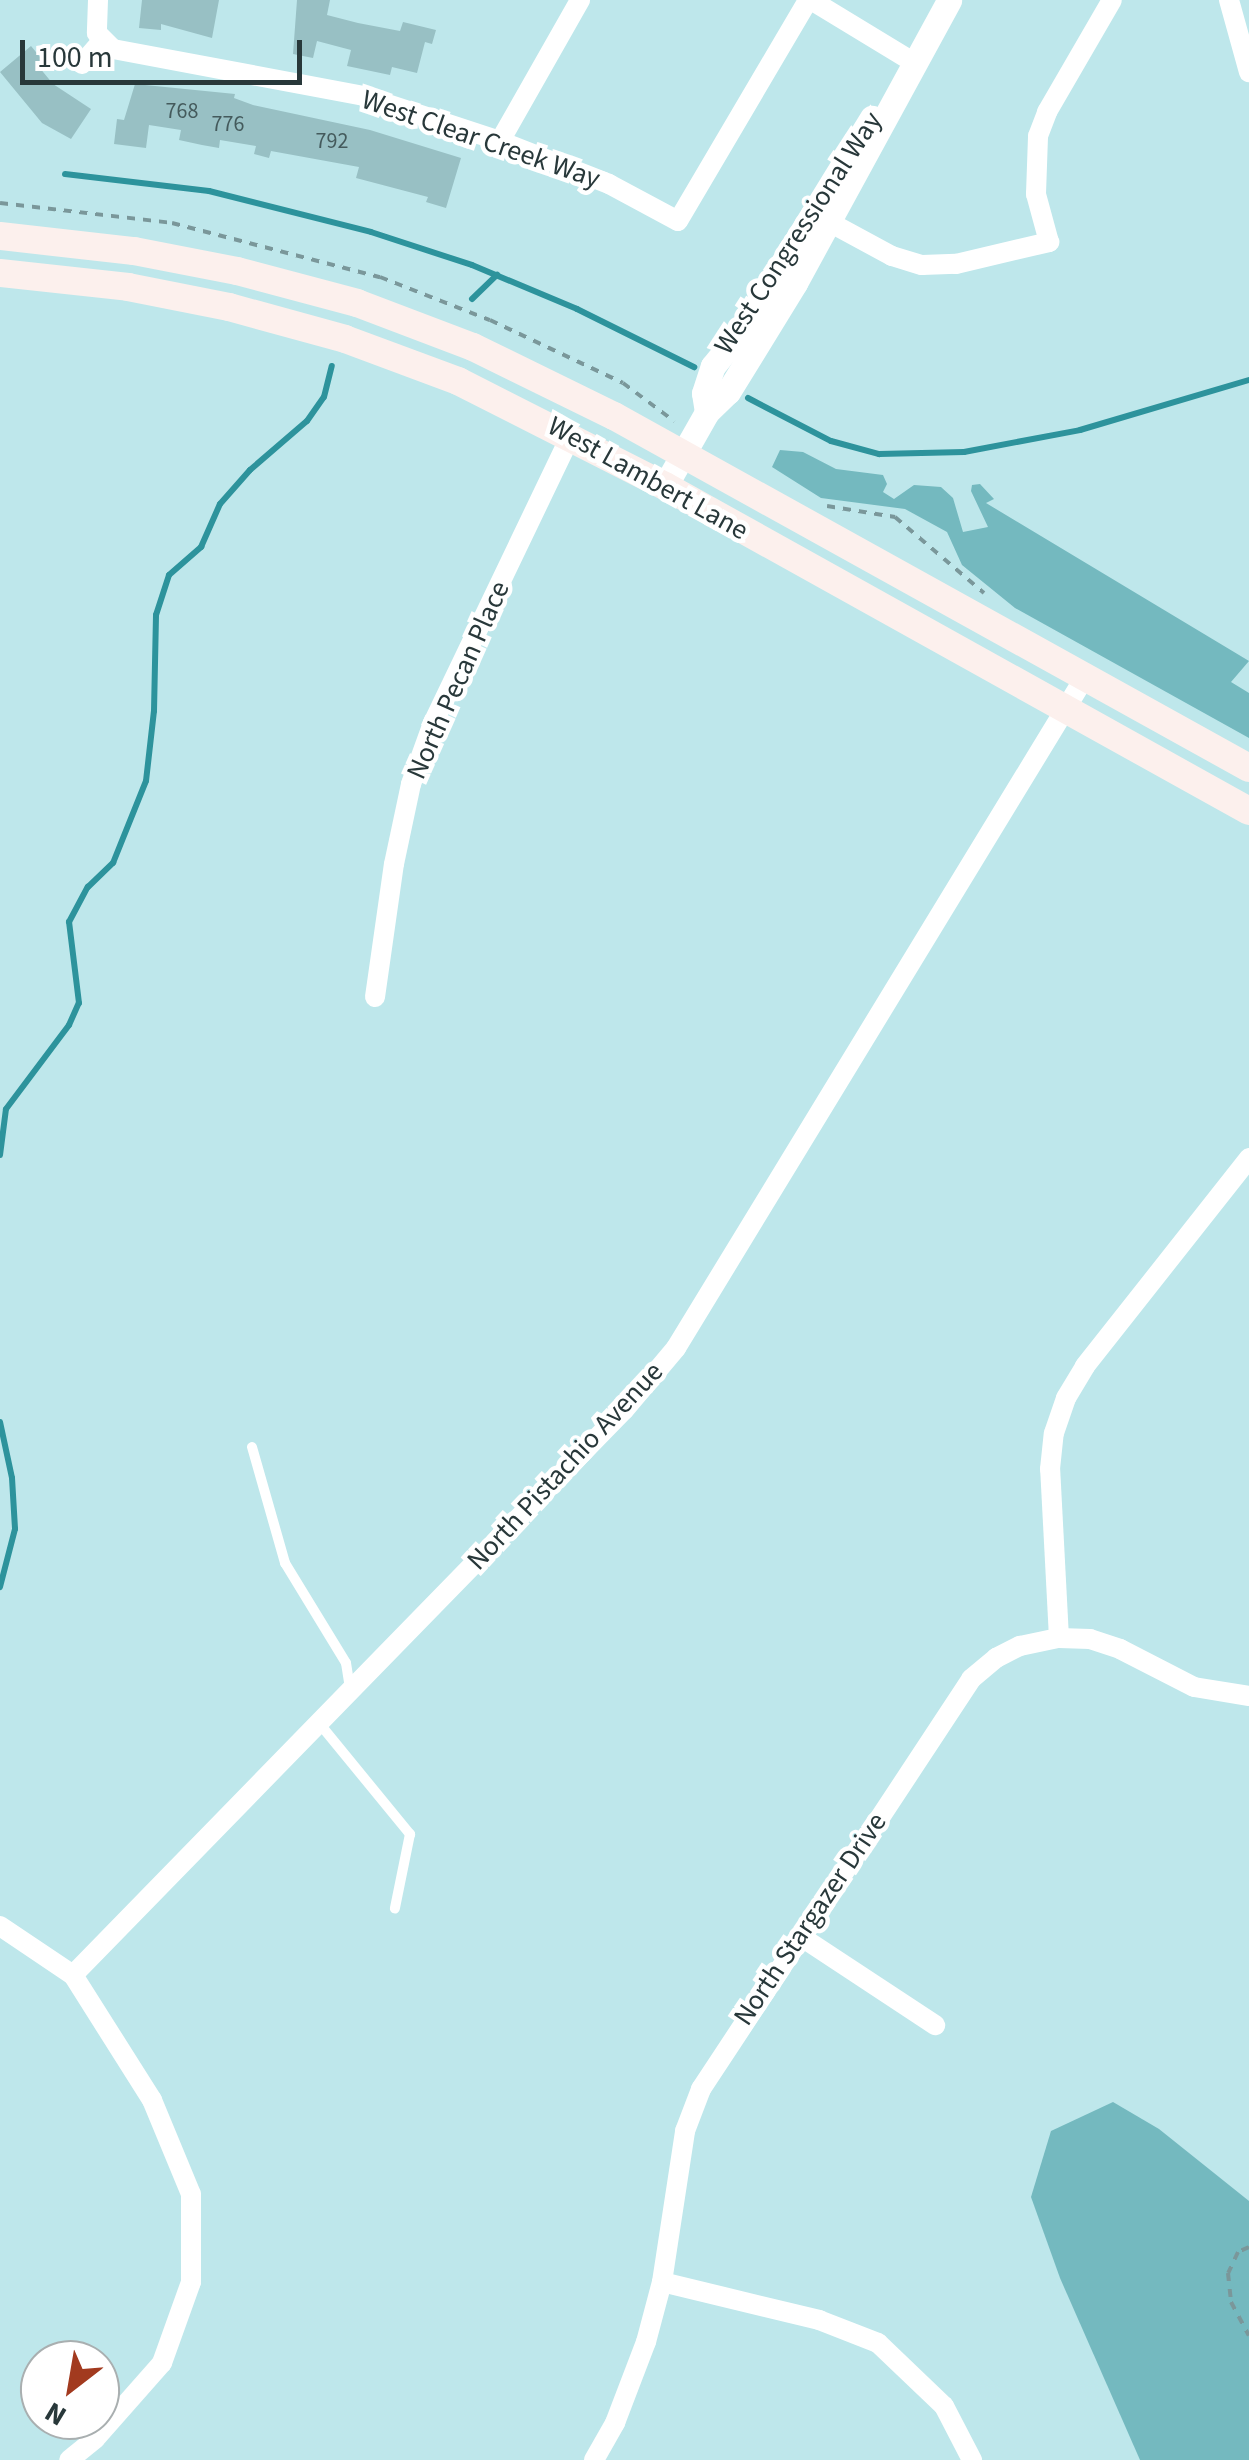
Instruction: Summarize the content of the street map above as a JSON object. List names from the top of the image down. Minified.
{"streets":{"main road":["West Lambert Lane"],"street":["West Clear Creek Way","West Congressional Way","North Pecan Place","North Pistachio Avenue","North Stargazer Drive"]},"crossings":[["West Congressional Way","West Lambert Lane"],["West Lambert Lane","North Pecan Place"],["West Lambert Lane","North Pistachio Avenue"]],"house_numbers":["768","776","792"],"scale_bar":"100 m","north":"bottom left"}
